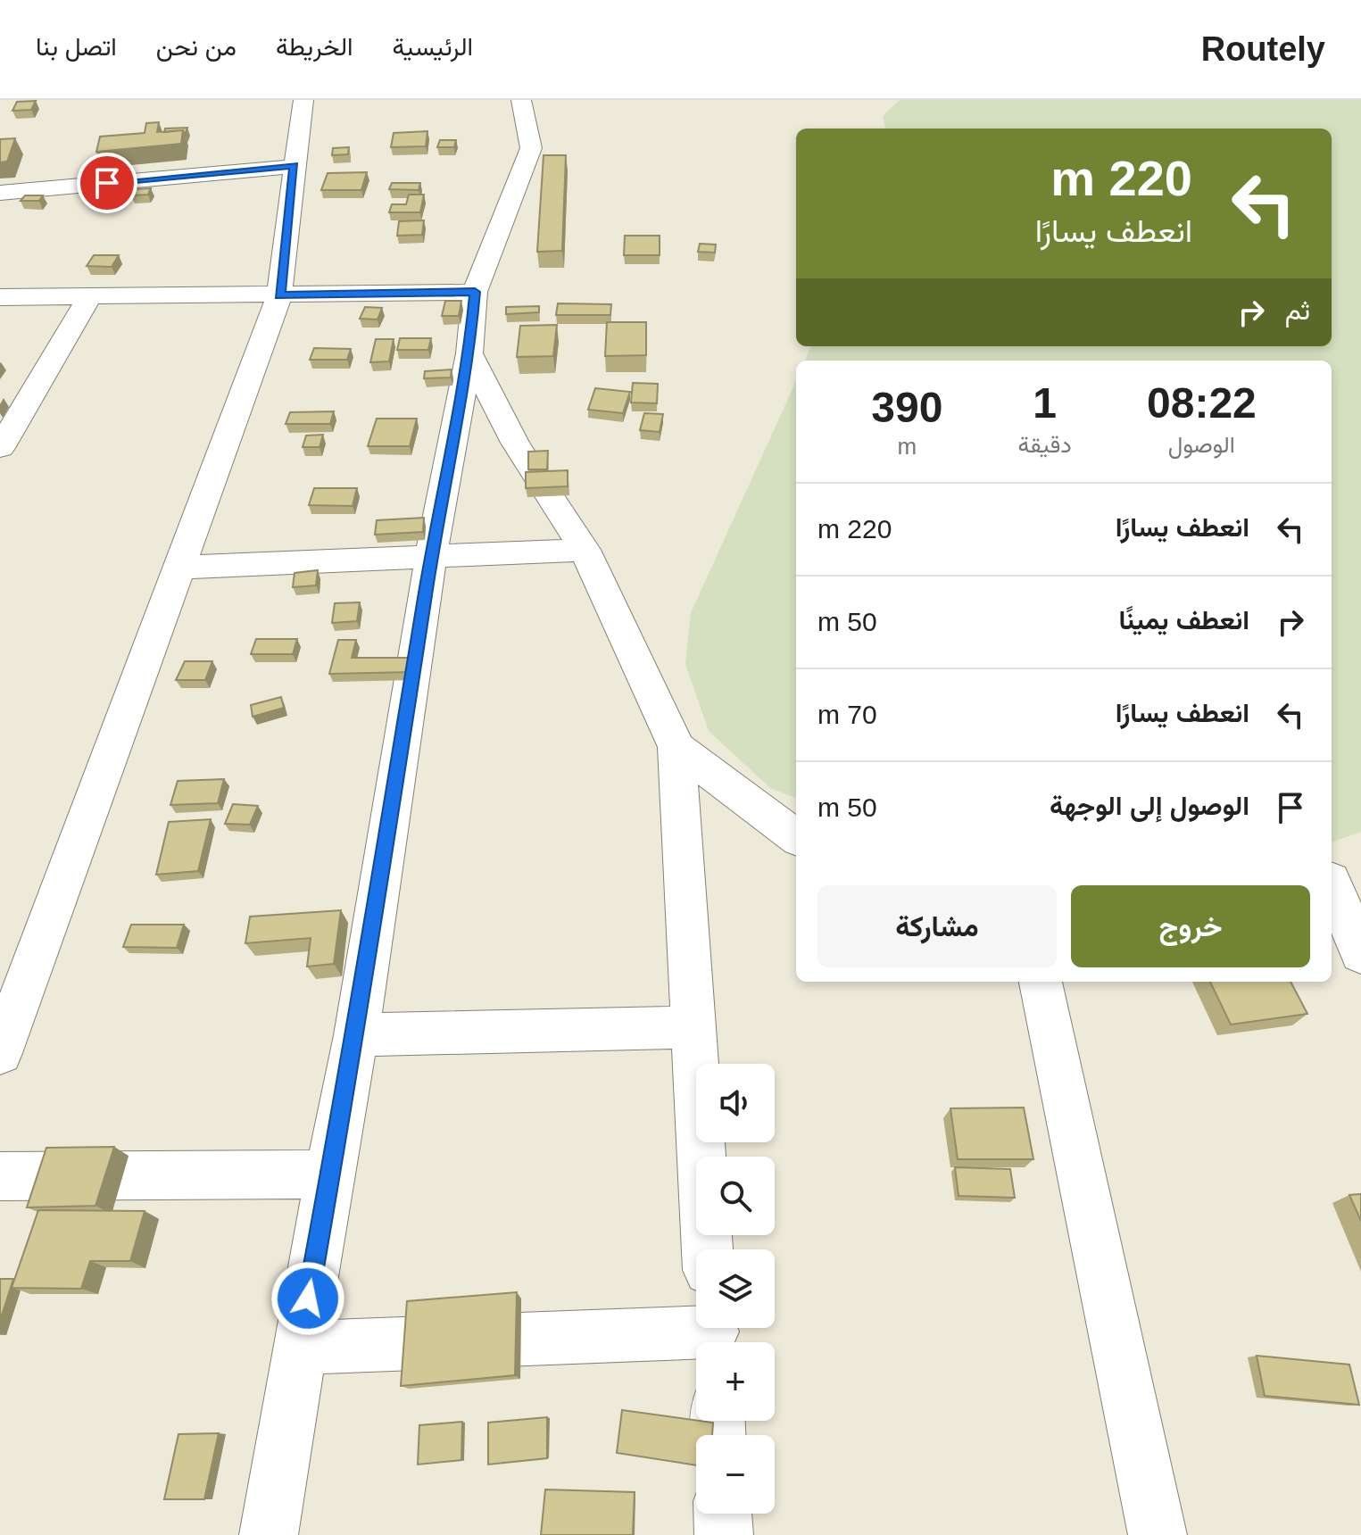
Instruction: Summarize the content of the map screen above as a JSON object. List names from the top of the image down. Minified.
{"page":{"header":"Routely","nav":["الرئيسية","الخريطة","من نحن","اتصل بنا"],"turn":["220 m","انعطف يسارًا"],"then":"ثم","eta":["08:22","الوصول","1","دقيقة","390","m"],"list":[{"name":"انعطف يسارًا","value":"220 m"},{"name":"انعطف يمينًا","value":"50 m"},{"name":"انعطف يسارًا","value":"70 m"},{"name":"الوصول إلى الوجهة","value":"50 m"}],"buttons":["خروج","مشاركة"],"map_buttons":["+","−"]}}
